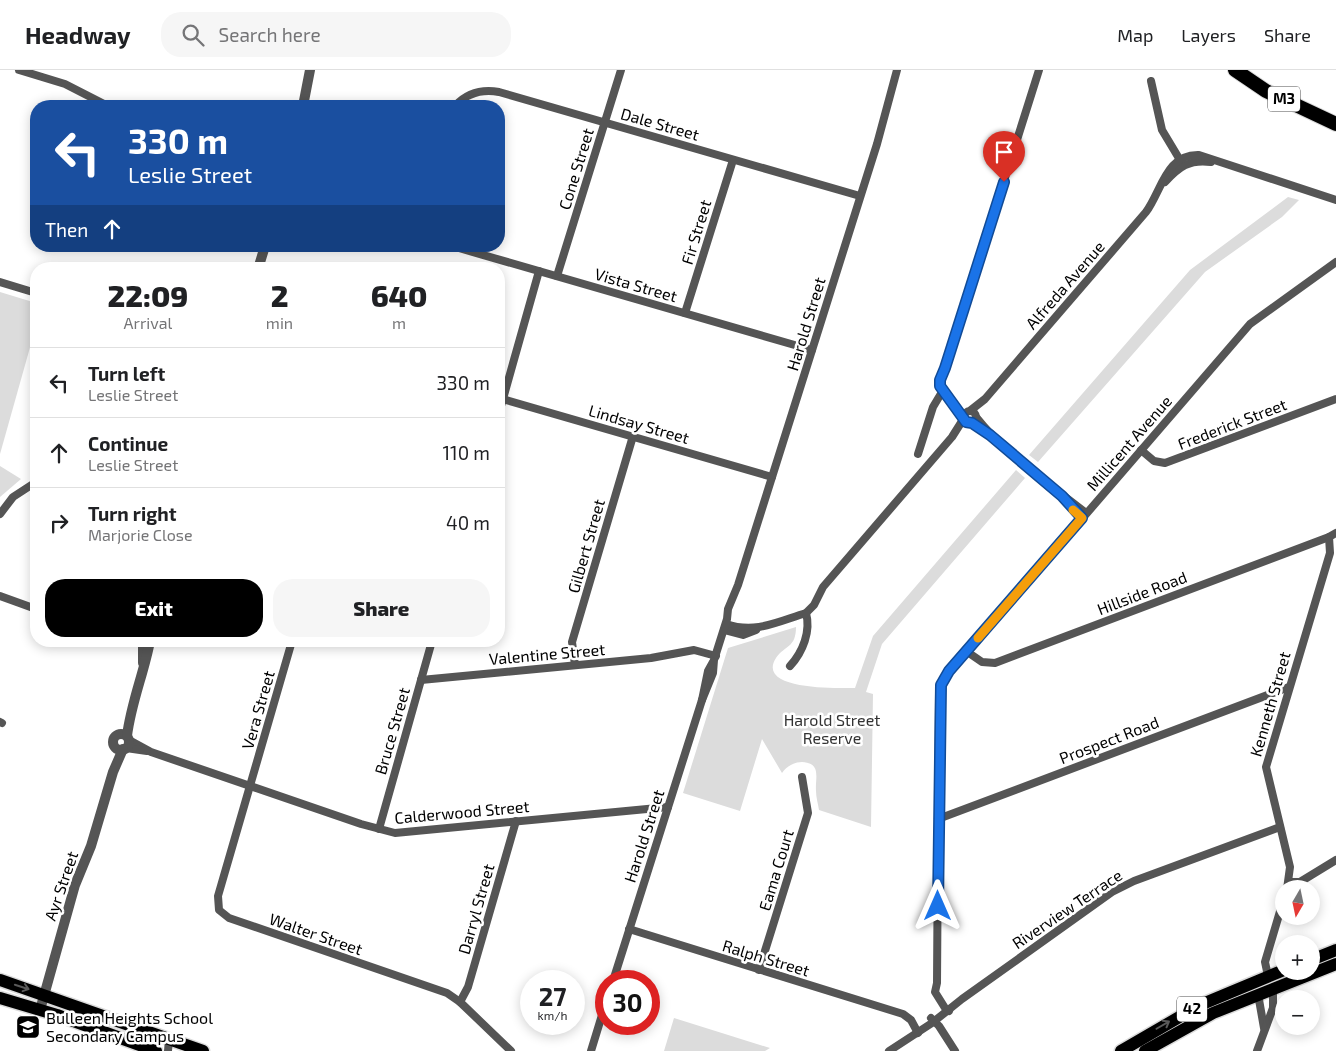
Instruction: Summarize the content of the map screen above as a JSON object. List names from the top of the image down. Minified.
{"streets":{"highway":["M3"],"main road":["42"],"street":["Dale Street","Cone Street","Fir Street","Vista Street","Alfreda Avenue","Harold Street","Lindsay Street","Frederick Street","Millicent Avenue","Gilbert Street","Hillside Road","Valentine Street","Kenneth Street","Vera Street","Bruce Street","Prospect Road","Calderwood Street","Eama Court","Ayr Street","Darryl Street","Riverview Terrace","Walter Street","Ralph Street"]},"crossings":[["Dale Street","Cone Street"],["Dale Street","Fir Street"],["Dale Street","Harold Street"],["Cone Street","Vista Street"],["Fir Street","Vista Street"],["Vista Street","Harold Street"],["Harold Street","Lindsay Street"],["Harold Street","Valentine Street"],["Harold Street","Calderwood Street"],["Harold Street","Ralph Street"],["Lindsay Street","Gilbert Street"],["Frederick Street","Millicent Avenue"],["Millicent Avenue","Hillside Road"],["Millicent Avenue","Prospect Road"],["Millicent Avenue","Riverview Terrace"],["Gilbert Street","Valentine Street"],["Hillside Road","Kenneth Street"],["Valentine Street","Bruce Street"],["Kenneth Street","Prospect Road"],["Kenneth Street","Riverview Terrace"],["Vera Street","Calderwood Street"],["Vera Street","Walter Street"],["Bruce Street","Calderwood Street"],["Calderwood Street","Ayr Street"],["Calderwood Street","Darryl Street"],["Calderwood Street","Walter Street"],["Eama Court","Ralph Street"],["Darryl Street","Walter Street"],["Riverview Terrace","Ralph Street"]],"parks":["Harold Street Reserve"],"places":{"school or university":["Bulleen Heights School Secondary Campus"]},"north":"bottom","page":{"header":"Headway","search":"Search here","nav":["Map","Layers","Share"],"turn":["330 m","Leslie Street"],"then":"Then","eta":["22:09","Arrival","2","min","640","m"],"list":[{"name":"Turn left","note":"Leslie Street","value":"330 m"},{"name":"Continue","note":"Leslie Street","value":"110 m"},{"name":"Turn right","note":"Marjorie Close","value":"40 m"}],"buttons":["Exit","Share"],"map_buttons":["+","−"],"speed":"27 km/h","limit":"30"}}
